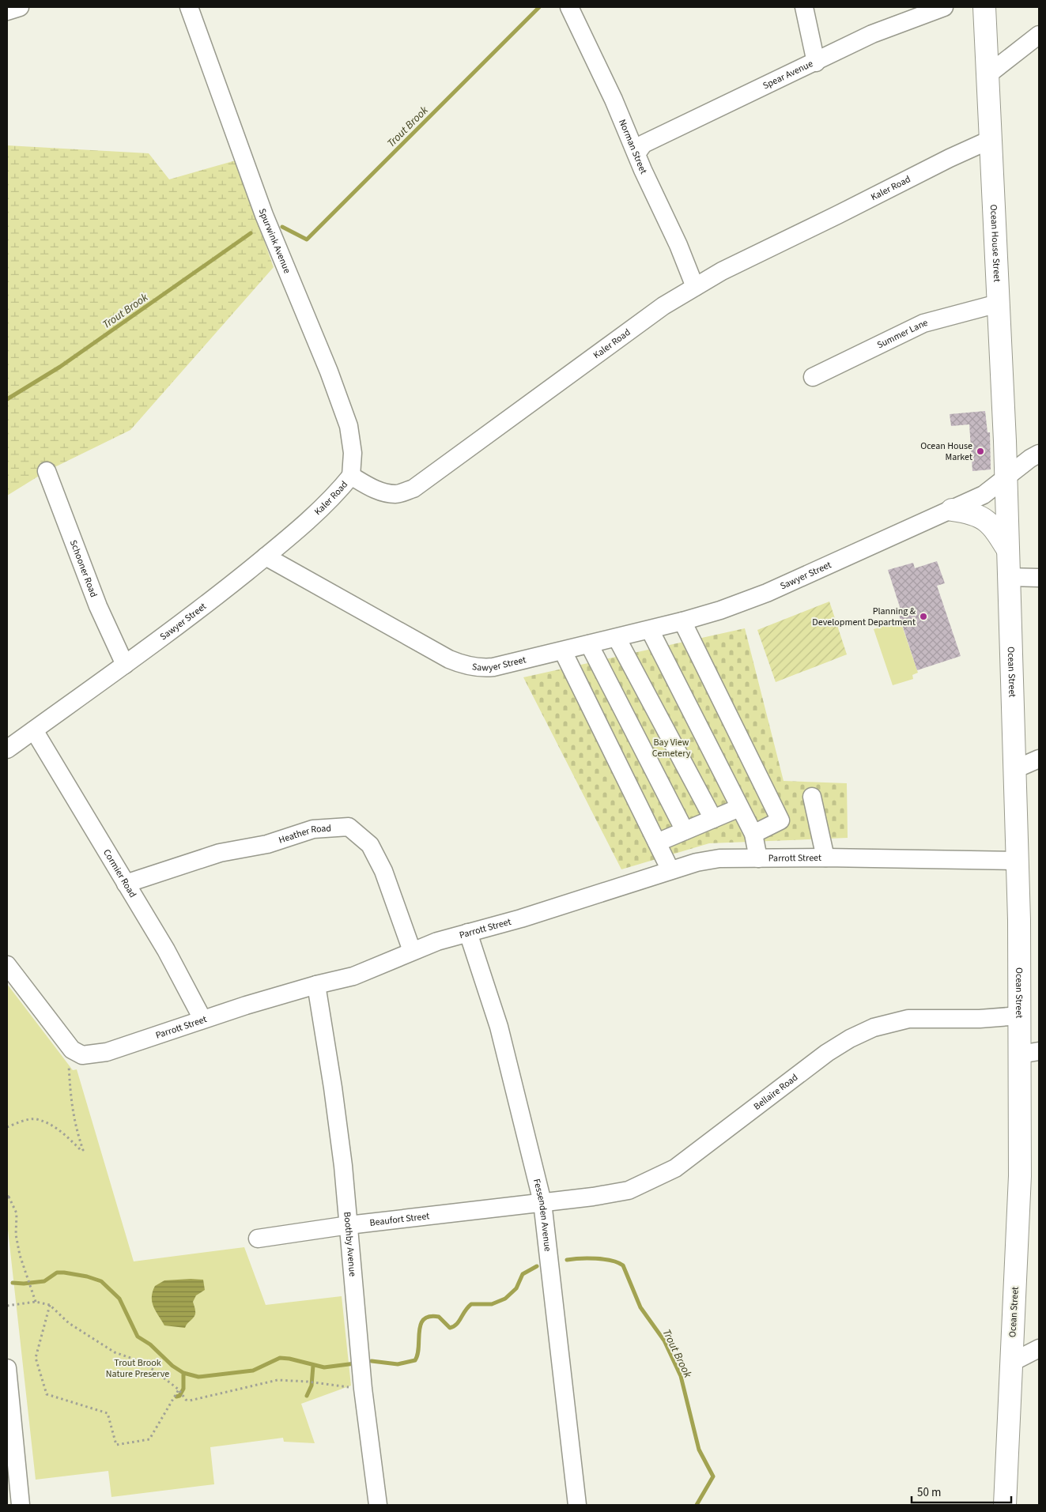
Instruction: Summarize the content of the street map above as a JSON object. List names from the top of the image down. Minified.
{"streets":{"main road":["Ocean House Street","Ocean Street"],"street":["Spear Avenue","Norman Street","Kaler Road","Spurwink Avenue","Summer Lane","Schooner Road","Sawyer Street","Heather Road","Parrott Street","Cormier Road","Bellaire Road","Fessenden Avenue","Beaufort Street","Boothby Avenue"]},"crossings":[["Spear Avenue","Norman Street"],["Norman Street","Kaler Road"],["Kaler Road","Spurwink Avenue"],["Kaler Road","Ocean House Street"],["Kaler Road","Sawyer Street"],["Ocean House Street","Summer Lane"],["Ocean House Street","Sawyer Street"],["Ocean House Street","Ocean Street"],["Schooner Road","Sawyer Street"],["Sawyer Street","Ocean Street"],["Sawyer Street","Cormier Road"],["Ocean Street","Parrott Street"],["Ocean Street","Bellaire Road"],["Heather Road","Parrott Street"],["Heather Road","Cormier Road"],["Parrott Street","Cormier Road"],["Parrott Street","Fessenden Avenue"],["Parrott Street","Boothby Avenue"],["Bellaire Road","Fessenden Avenue"],["Bellaire Road","Beaufort Street"],["Fessenden Avenue","Beaufort Street"],["Beaufort Street","Boothby Avenue"]],"water":["Trout Brook"],"parks":["Bay View Cemetery","Trout Brook Nature Preserve"],"places":["Ocean House Market","Planning & Development Department"],"scale_bar":"50 m"}
